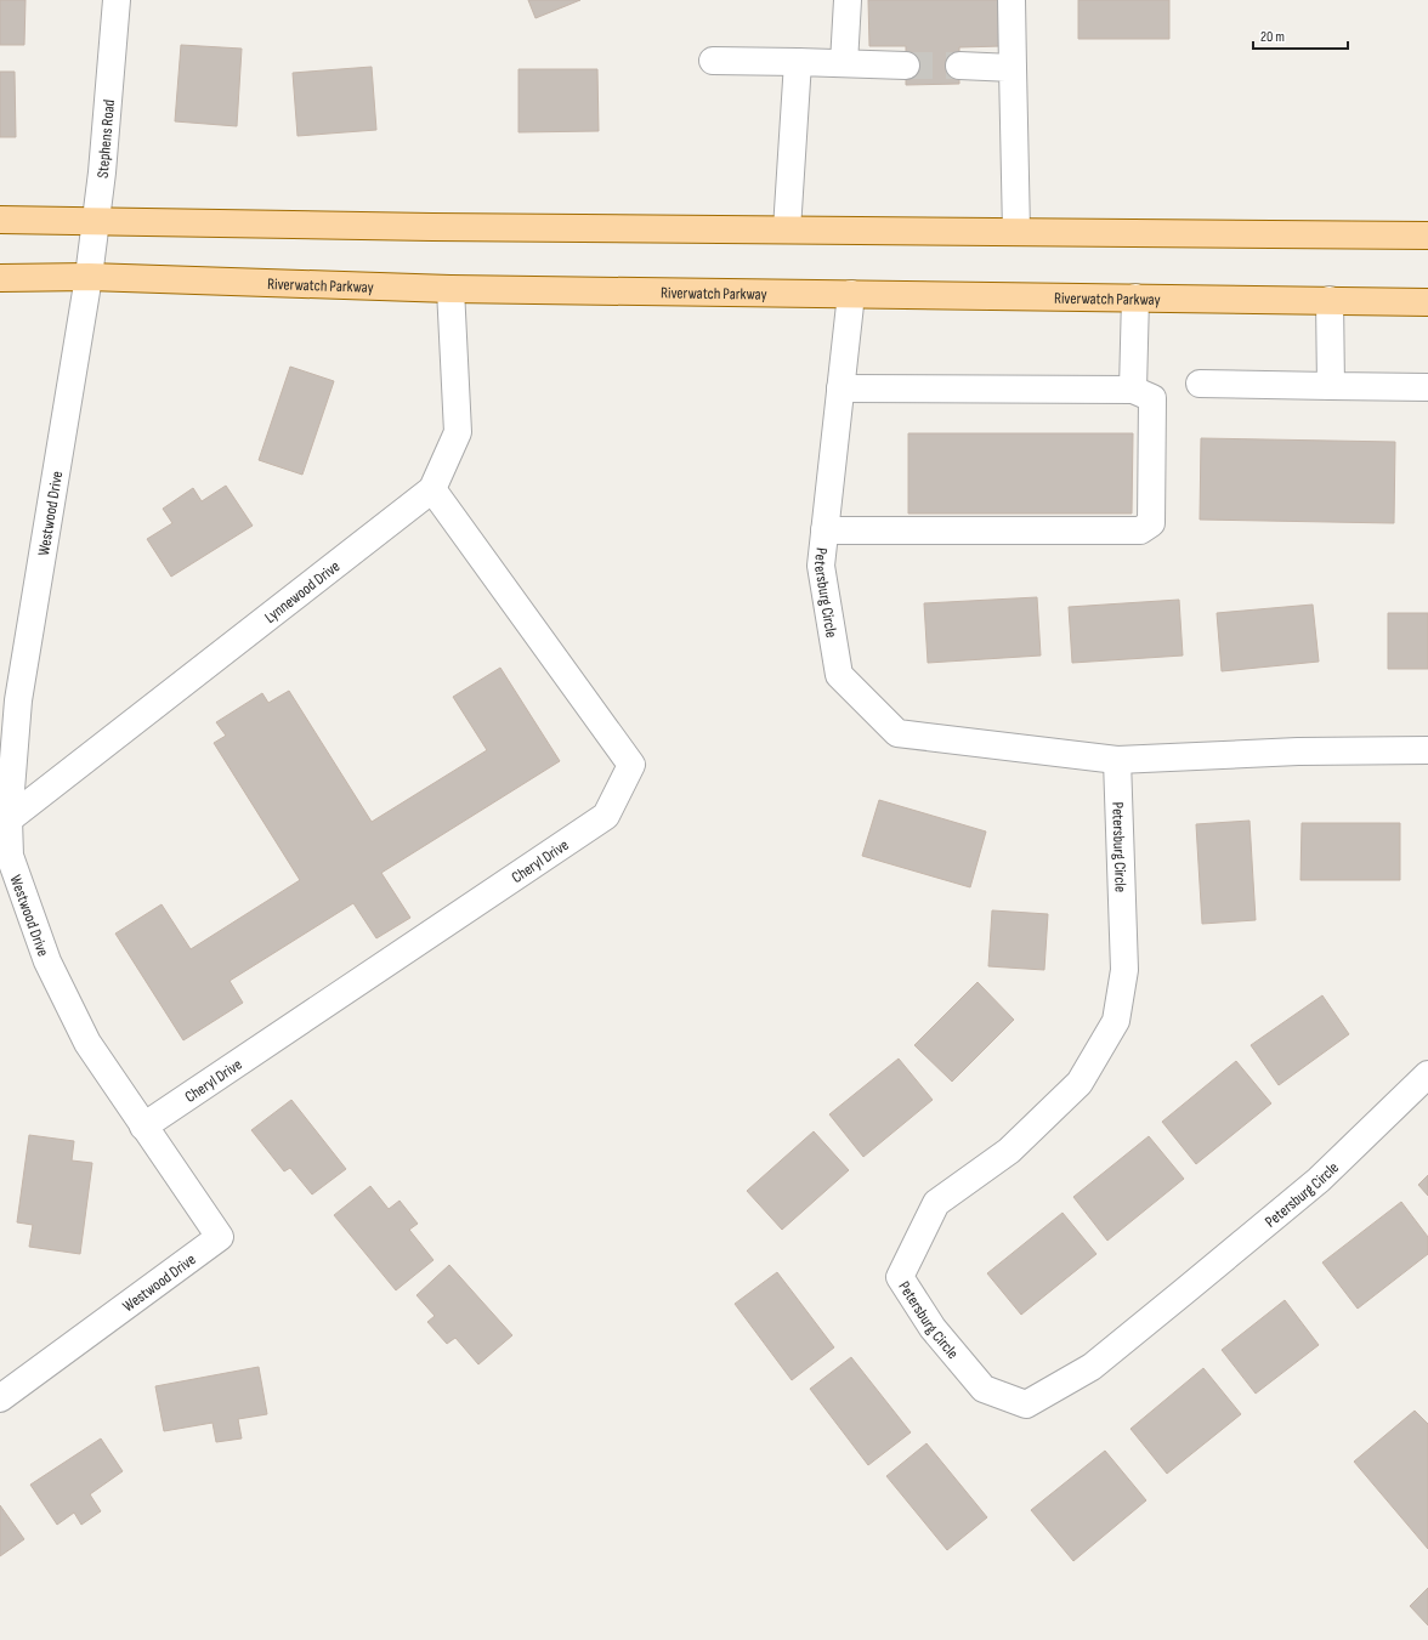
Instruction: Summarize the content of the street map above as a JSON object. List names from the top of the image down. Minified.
{"streets":{"main road":["Riverwatch Parkway"],"street":["Stephens Road","Westwood Drive","Lynnewood Drive","Petersburg Circle","Cheryl Drive"]},"crossings":[["Stephens Road","Riverwatch Parkway"],["Stephens Road","Westwood Drive"],["Riverwatch Parkway","Westwood Drive"],["Riverwatch Parkway","Lynnewood Drive"],["Riverwatch Parkway","Petersburg Circle"],["Westwood Drive","Lynnewood Drive"],["Westwood Drive","Cheryl Drive"],["Lynnewood Drive","Cheryl Drive"]],"scale_bar":"20 m"}
